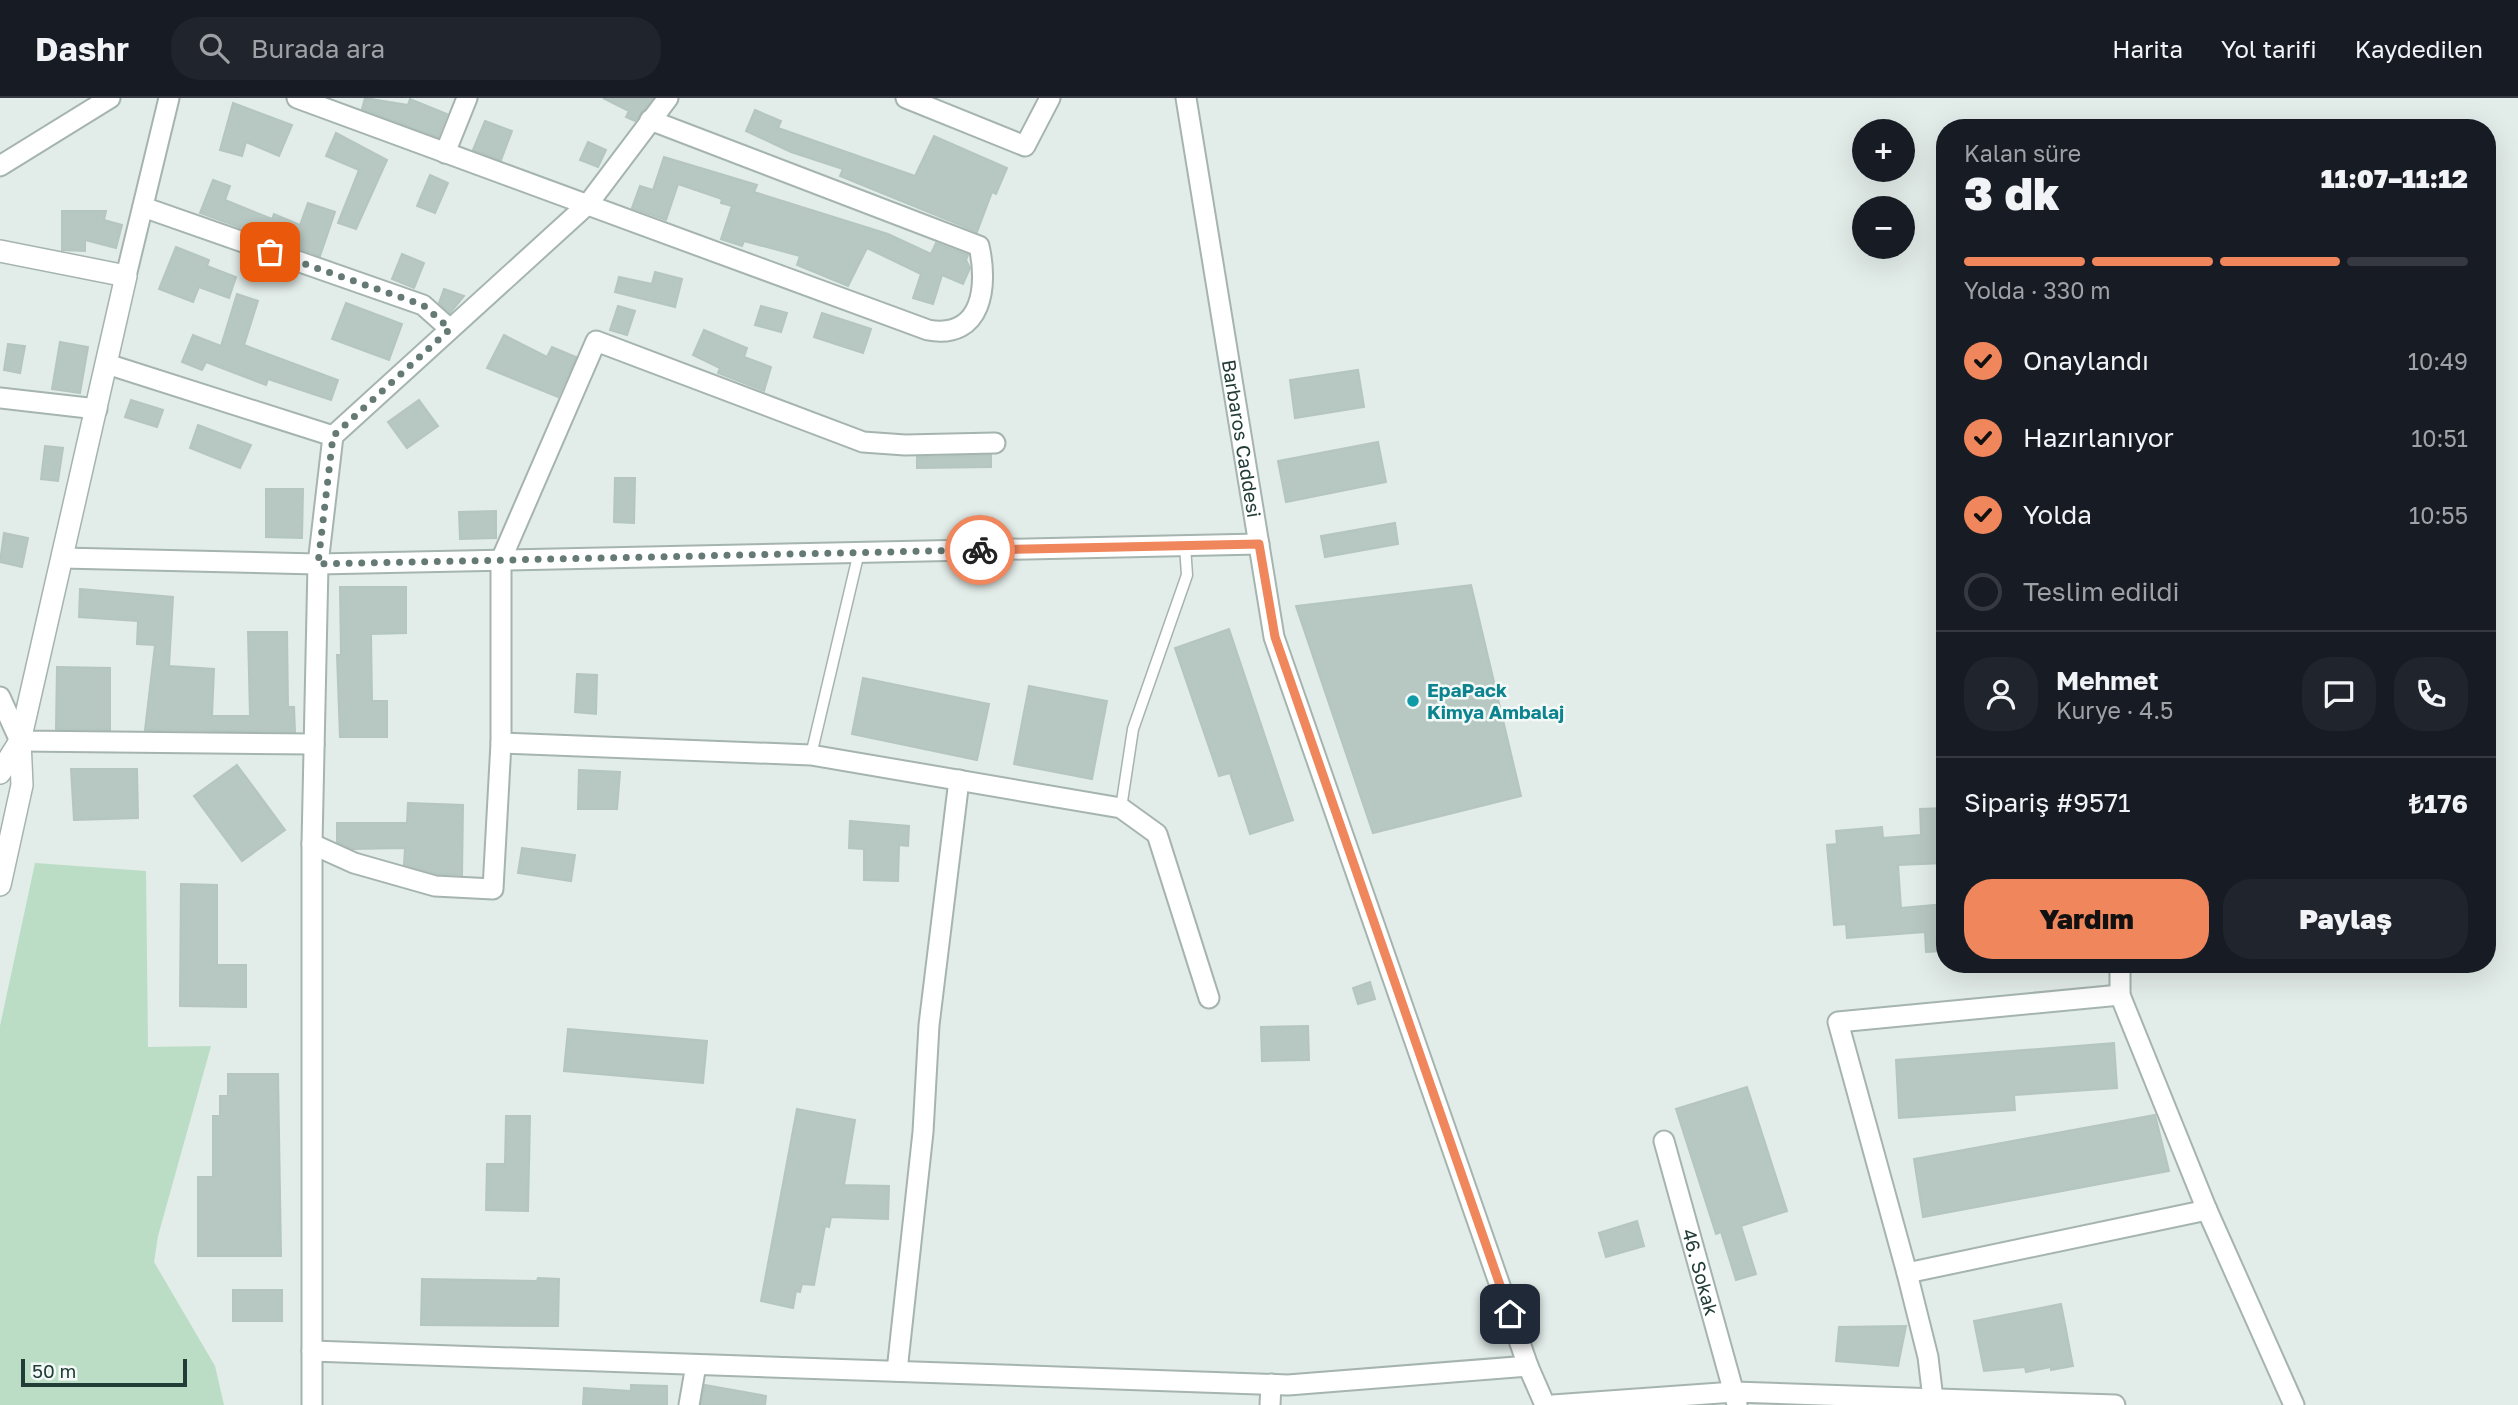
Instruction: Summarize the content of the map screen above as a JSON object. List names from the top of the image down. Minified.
{"streets":{"street":["Barbaros Caddesi","46. Sokak"]},"places":["EpaPack Kimya Ambalaj"],"scale_bar":"50 m","page":{"header":"Dashr","search":"Burada ara","nav":["Harita","Yol tarifi","Kaydedilen"],"map_buttons":["+","−"],"heading":["3 dk","Kalan süre","11:07–11:12"],"panel":["Mehmet","Kurye · 4.5","Sipariş #9571","₺176"],"bar":"Yolda · 330 m","list":[["Onaylandı","10:49"],["Hazırlanıyor","10:51"],["Yolda","10:55"],"Teslim edildi"],"buttons":["Yardım","Paylaş"],"scale":"50 m"}}
